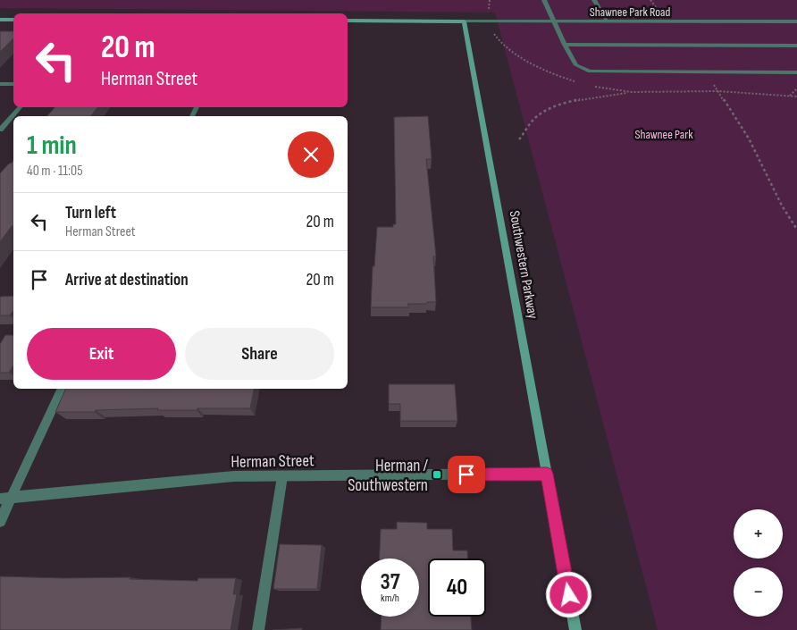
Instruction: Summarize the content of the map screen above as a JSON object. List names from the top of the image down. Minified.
{"streets":{"street":["Shawnee Park Road","Southwestern Parkway","Herman Street"]},"crossings":[["Shawnee Park Road","Southwestern Parkway"],["Southwestern Parkway","Herman Street"]],"parks":["Shawnee Park"],"places":{"transit":["Herman / Southwestern"]},"page":{"turn":["20 m","Herman Street"],"heading":["1 min","40 m · 11:05"],"list":[{"name":"Turn left","note":"Herman Street","value":"20 m"},{"name":"Arrive at destination","value":"20 m"}],"buttons":["Exit","Share"],"map_buttons":["+","−"],"speed":"37 km/h","limit":"40"}}
